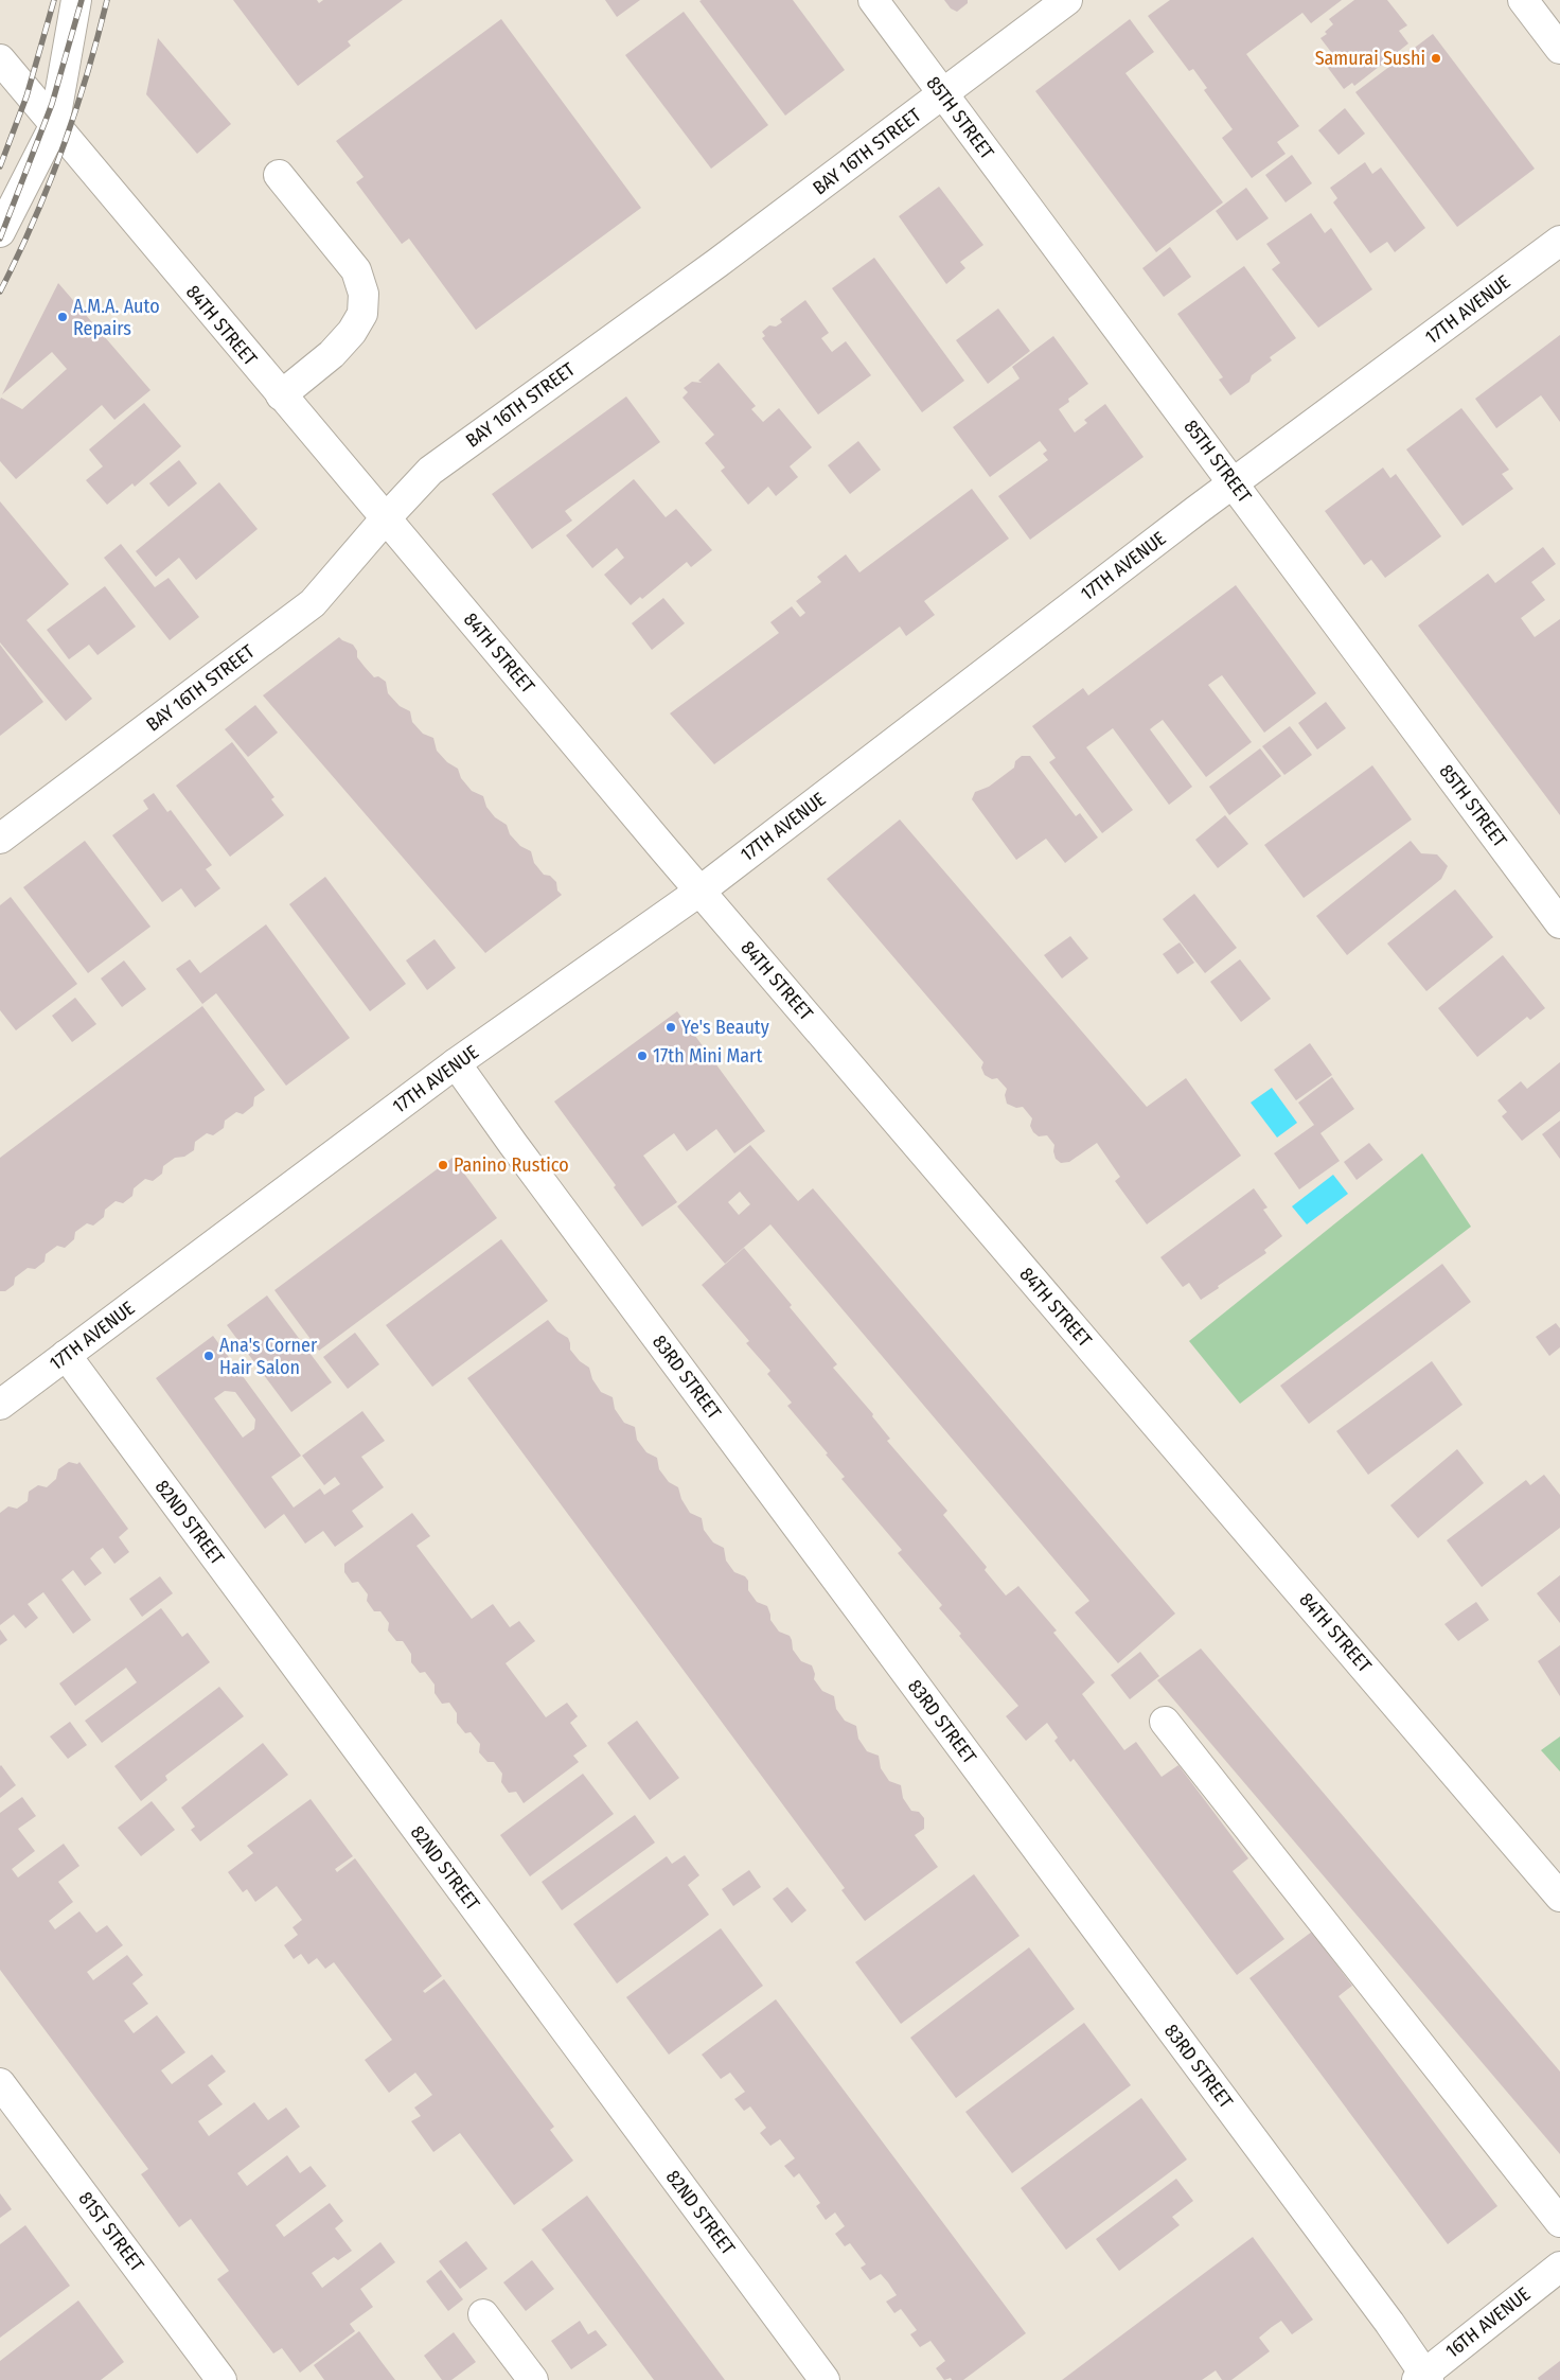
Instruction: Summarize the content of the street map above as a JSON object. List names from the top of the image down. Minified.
{"streets":{"street":["85TH STREET","BAY 16TH STREET","17TH AVENUE","84TH STREET","83RD STREET","82ND STREET","81ST STREET","16TH AVENUE"]},"crossings":[["85TH STREET","BAY 16TH STREET"],["85TH STREET","17TH AVENUE"],["BAY 16TH STREET","84TH STREET"],["17TH AVENUE","84TH STREET"],["17TH AVENUE","83RD STREET"],["17TH AVENUE","82ND STREET"],["83RD STREET","16TH AVENUE"]],"places":["Samurai Sushi","A.M.A. Auto Repairs","Ye's Beauty","17th Mini Mart","Panino Rustico","Ana's Corner Hair Salon"]}
